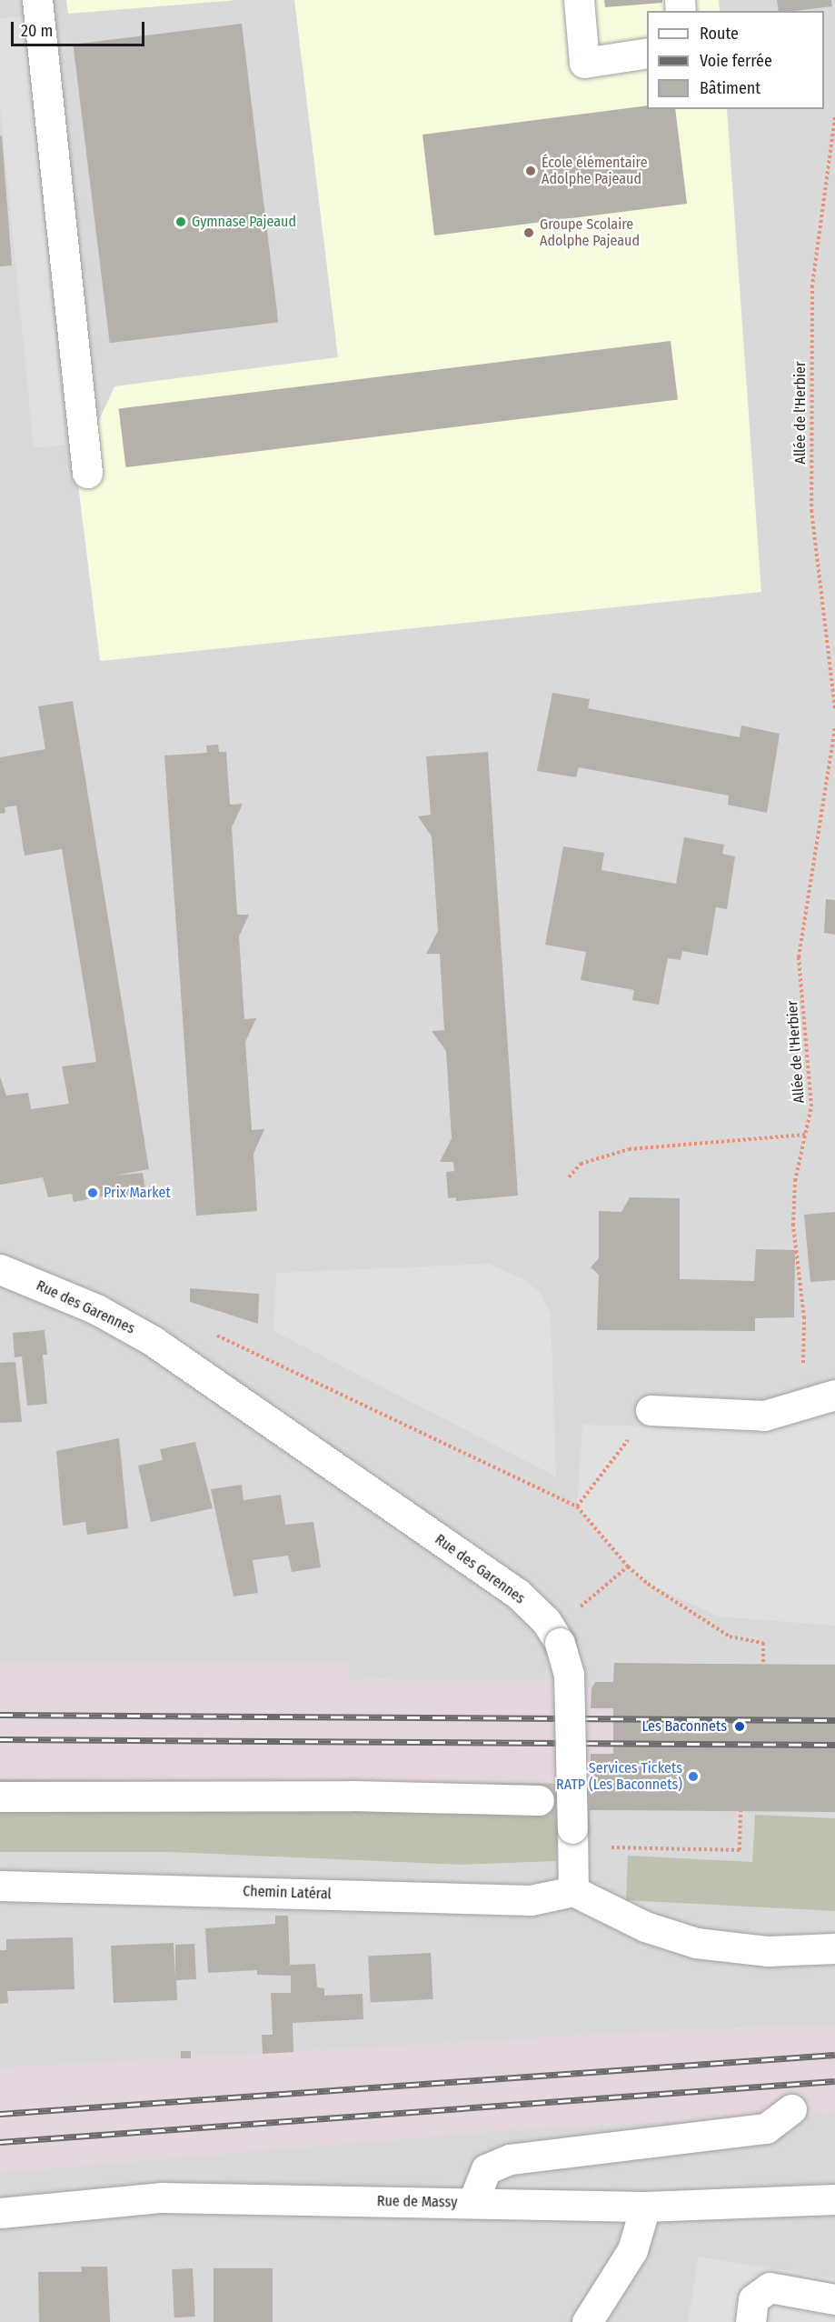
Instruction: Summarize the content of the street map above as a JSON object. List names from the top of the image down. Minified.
{"streets":{"street":["Rue des Garennes","Chemin Latéral","Rue de Massy"],"path":["Allée de l'Herbier"]},"crossings":[["Rue des Garennes","Chemin Latéral"]],"places":["École élémentaire Adolphe Pajeaud","Gymnase Pajeaud","Groupe Scolaire Adolphe Pajeaud","Prix Market","Les Baconnets","Services Tickets RATP (Les Baconnets)"],"legend":["Route","Voie ferrée","Bâtiment"],"scale_bar":"20 m"}
